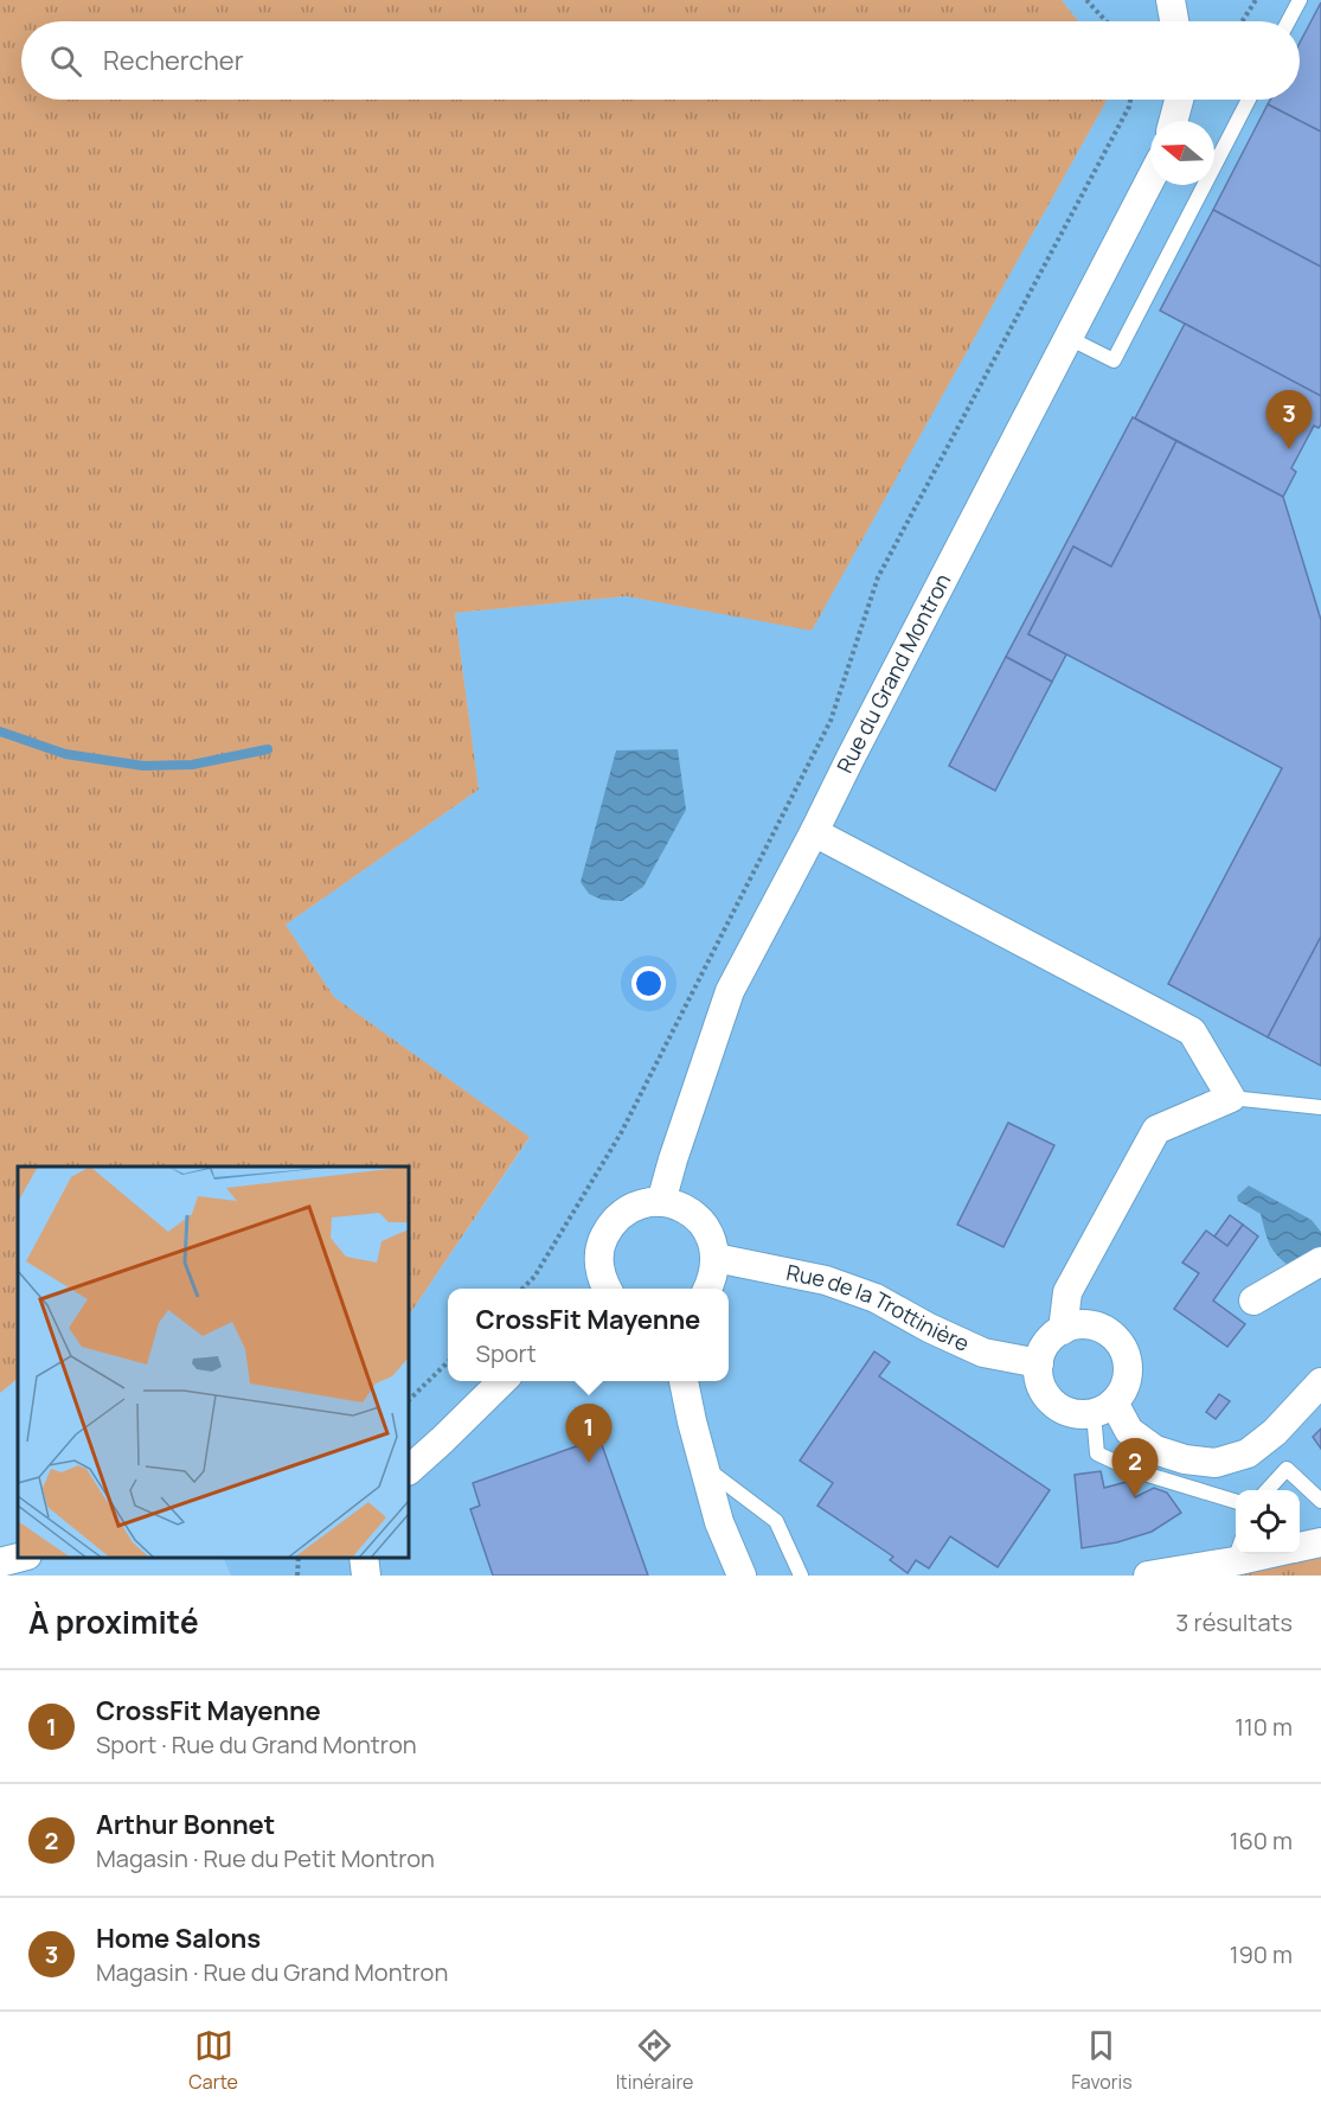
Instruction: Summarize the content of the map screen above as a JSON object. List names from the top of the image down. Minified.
{"streets":{"street":["Rue du Grand Montron","Rue de la Trottinière"]},"north":"left","page":{"search":"Rechercher","pins":["3","1","2"],"popup":["CrossFit Mayenne","Sport"],"heading":["À proximité","3 résultats"],"list":[{"mark":"1","name":"CrossFit Mayenne","note":"Sport · Rue du Grand Montron","value":"110 m"},{"mark":"2","name":"Arthur Bonnet","note":"Magasin · Rue du Petit Montron","value":"160 m"},{"mark":"3","name":"Home Salons","note":"Magasin · Rue du Grand Montron","value":"190 m"}],"nav":["Carte","Itinéraire","Favoris"]}}
